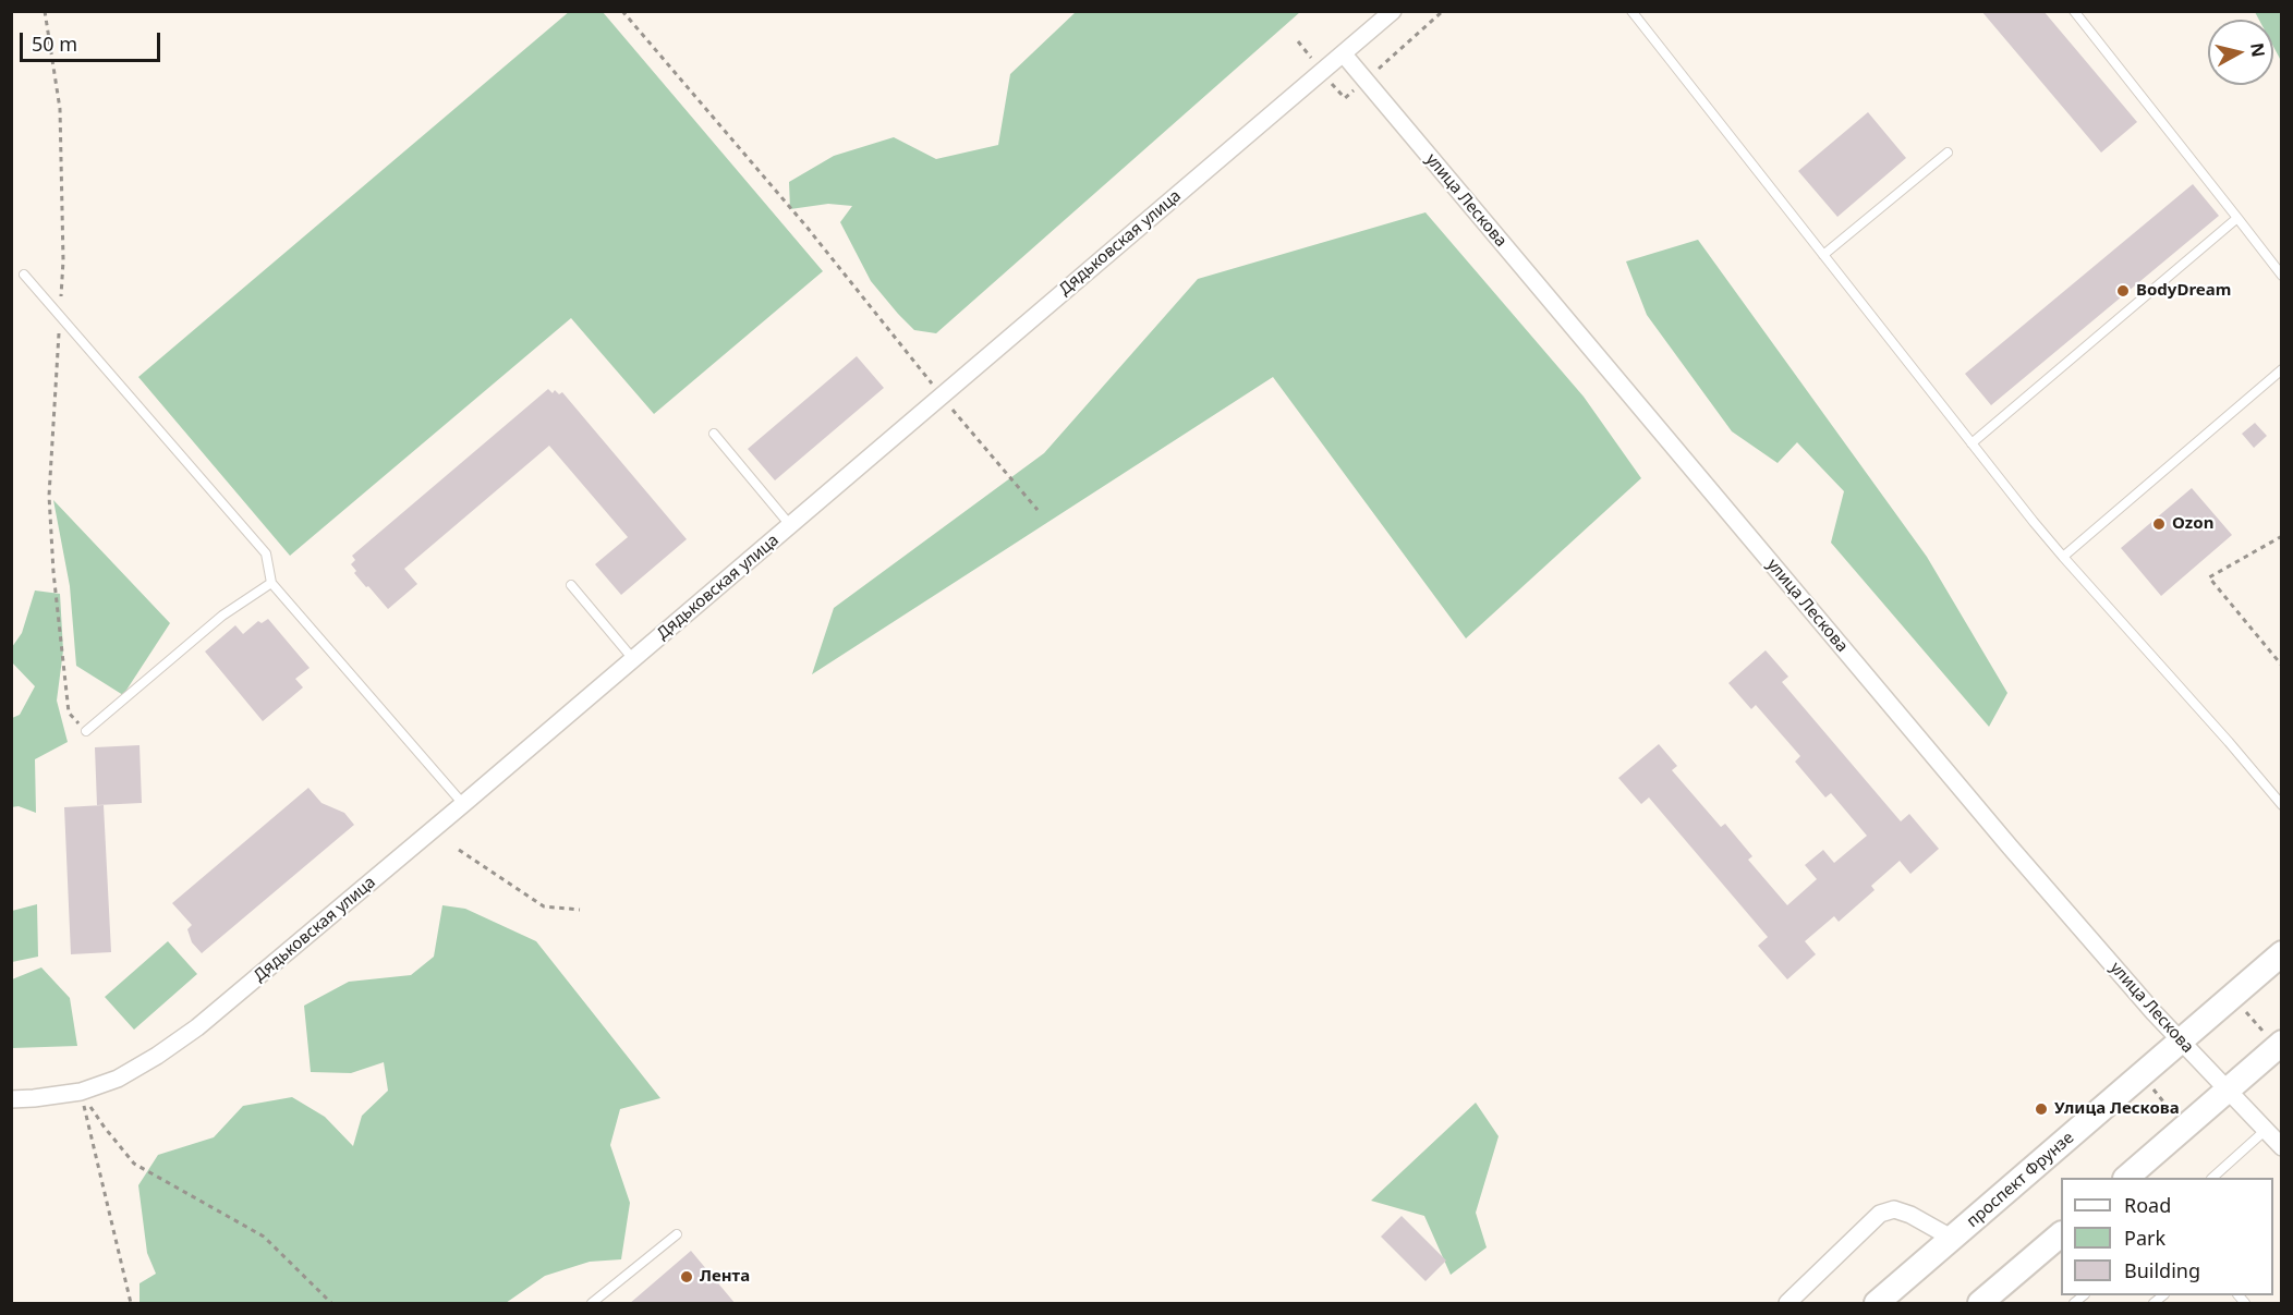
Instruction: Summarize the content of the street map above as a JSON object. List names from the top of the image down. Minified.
{"streets":{"main road":["проспект Фрунзе"],"street":["улица Лескова","Дядьковская улица"]},"crossings":[["улица Лескова","Дядьковская улица"],["улица Лескова","проспект Фрунзе"]],"places":["BodyDream","Ozon","Улица Лескова","Лента"],"legend":["Road","Park","Building"],"scale_bar":"50 m","north":"right"}
